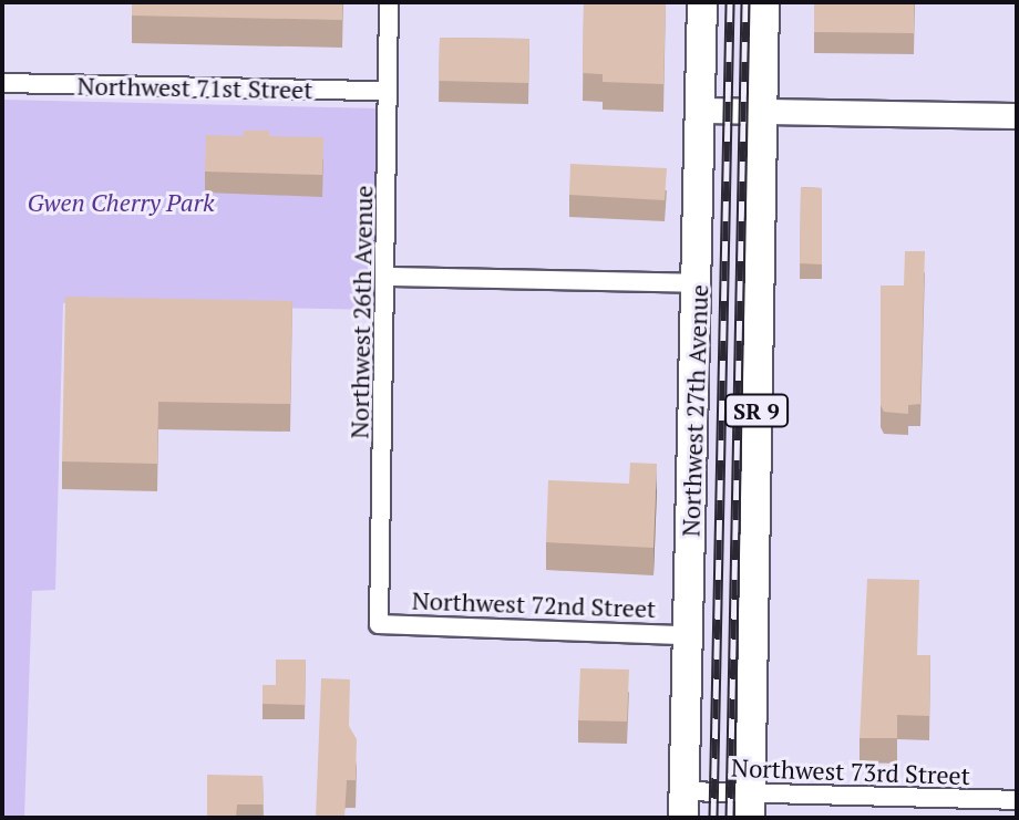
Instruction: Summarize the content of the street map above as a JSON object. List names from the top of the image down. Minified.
{"streets":{"main road":["Northwest 27th Avenue","SR 9"],"street":["Northwest 71st Street","Northwest 26th Avenue","Northwest 72nd Street","Northwest 73rd Street"]},"crossings":[["Northwest 71st Street","Northwest 26th Avenue"],["Northwest 26th Avenue","Northwest 72nd Street"],["Northwest 27th Avenue","Northwest 72nd Street"],["Northwest 27th Avenue","Northwest 73rd Street"],["SR 9","Northwest 73rd Street"]],"parks":["Gwen Cherry Park"]}
